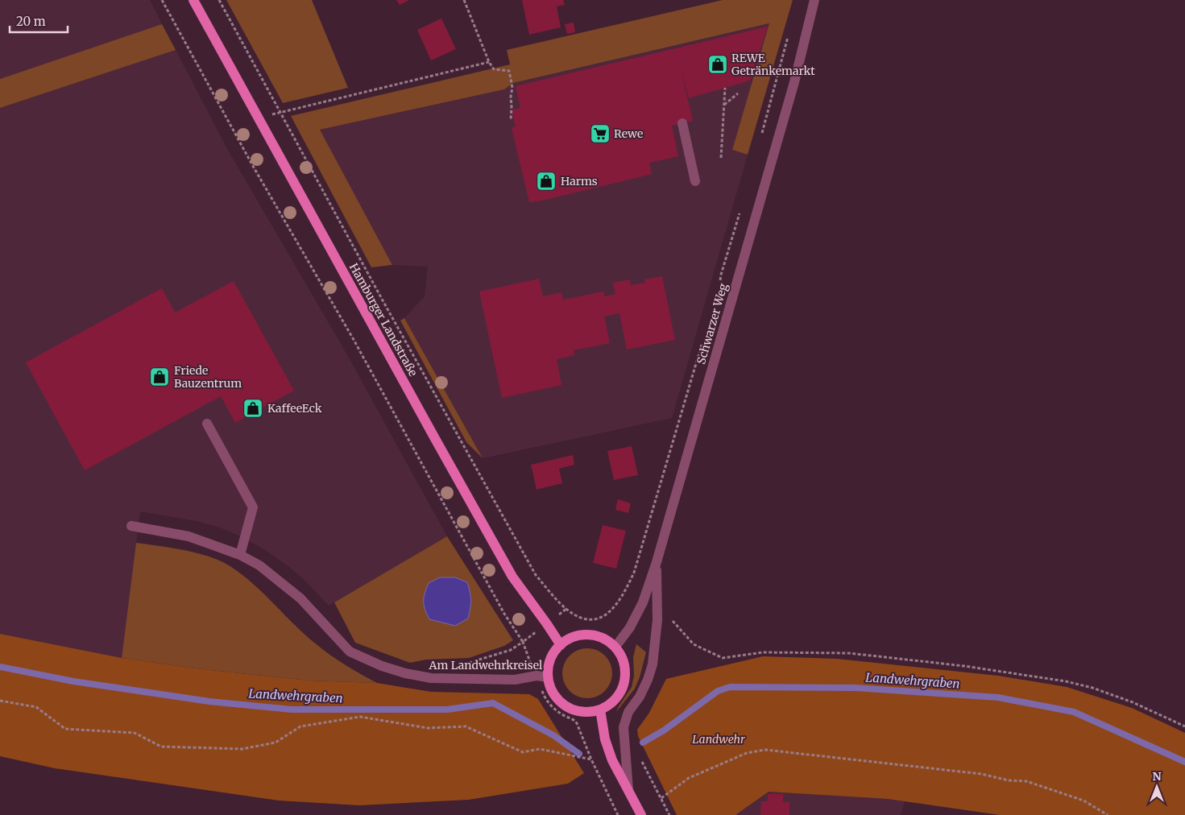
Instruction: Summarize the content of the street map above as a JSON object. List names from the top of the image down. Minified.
{"streets":{"main road":["Hamburger Landstraße"],"street":["Schwarzer Weg","Am Landwehrkreisel"]},"crossings":[["Hamburger Landstraße","Schwarzer Weg"],["Hamburger Landstraße","Am Landwehrkreisel"],["Schwarzer Weg","Am Landwehrkreisel"]],"water":["Landwehrgraben"],"parks":["Landwehr"],"places":{"shop":["REWE Getränkemarkt","Harms","Friede Bauzentrum","KaffeeEck"],"supermarket":["Rewe"]},"scale_bar":"20 m","north":"top"}
